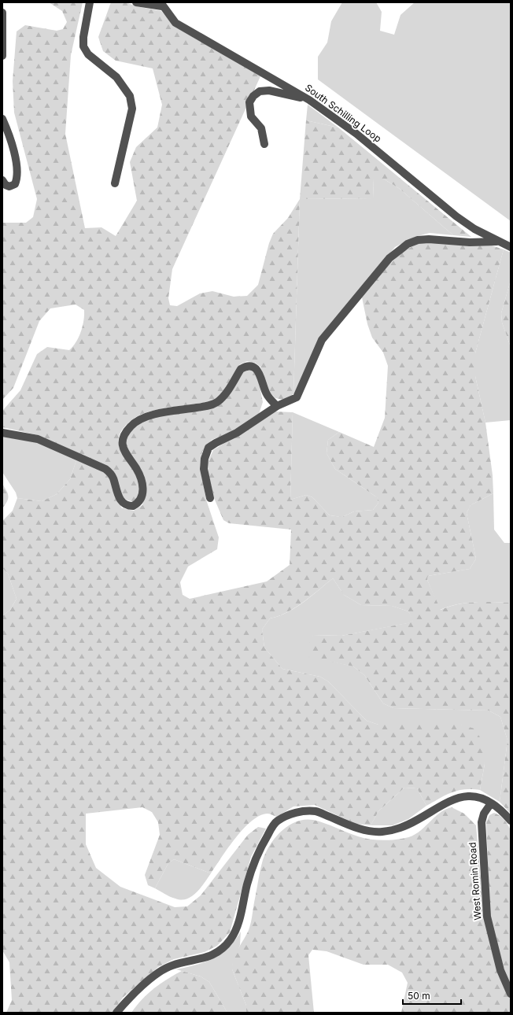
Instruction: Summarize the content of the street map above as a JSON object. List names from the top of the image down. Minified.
{"streets":{"street":["South Schilling Loop","West Romin Road"]},"scale_bar":"50 m"}
